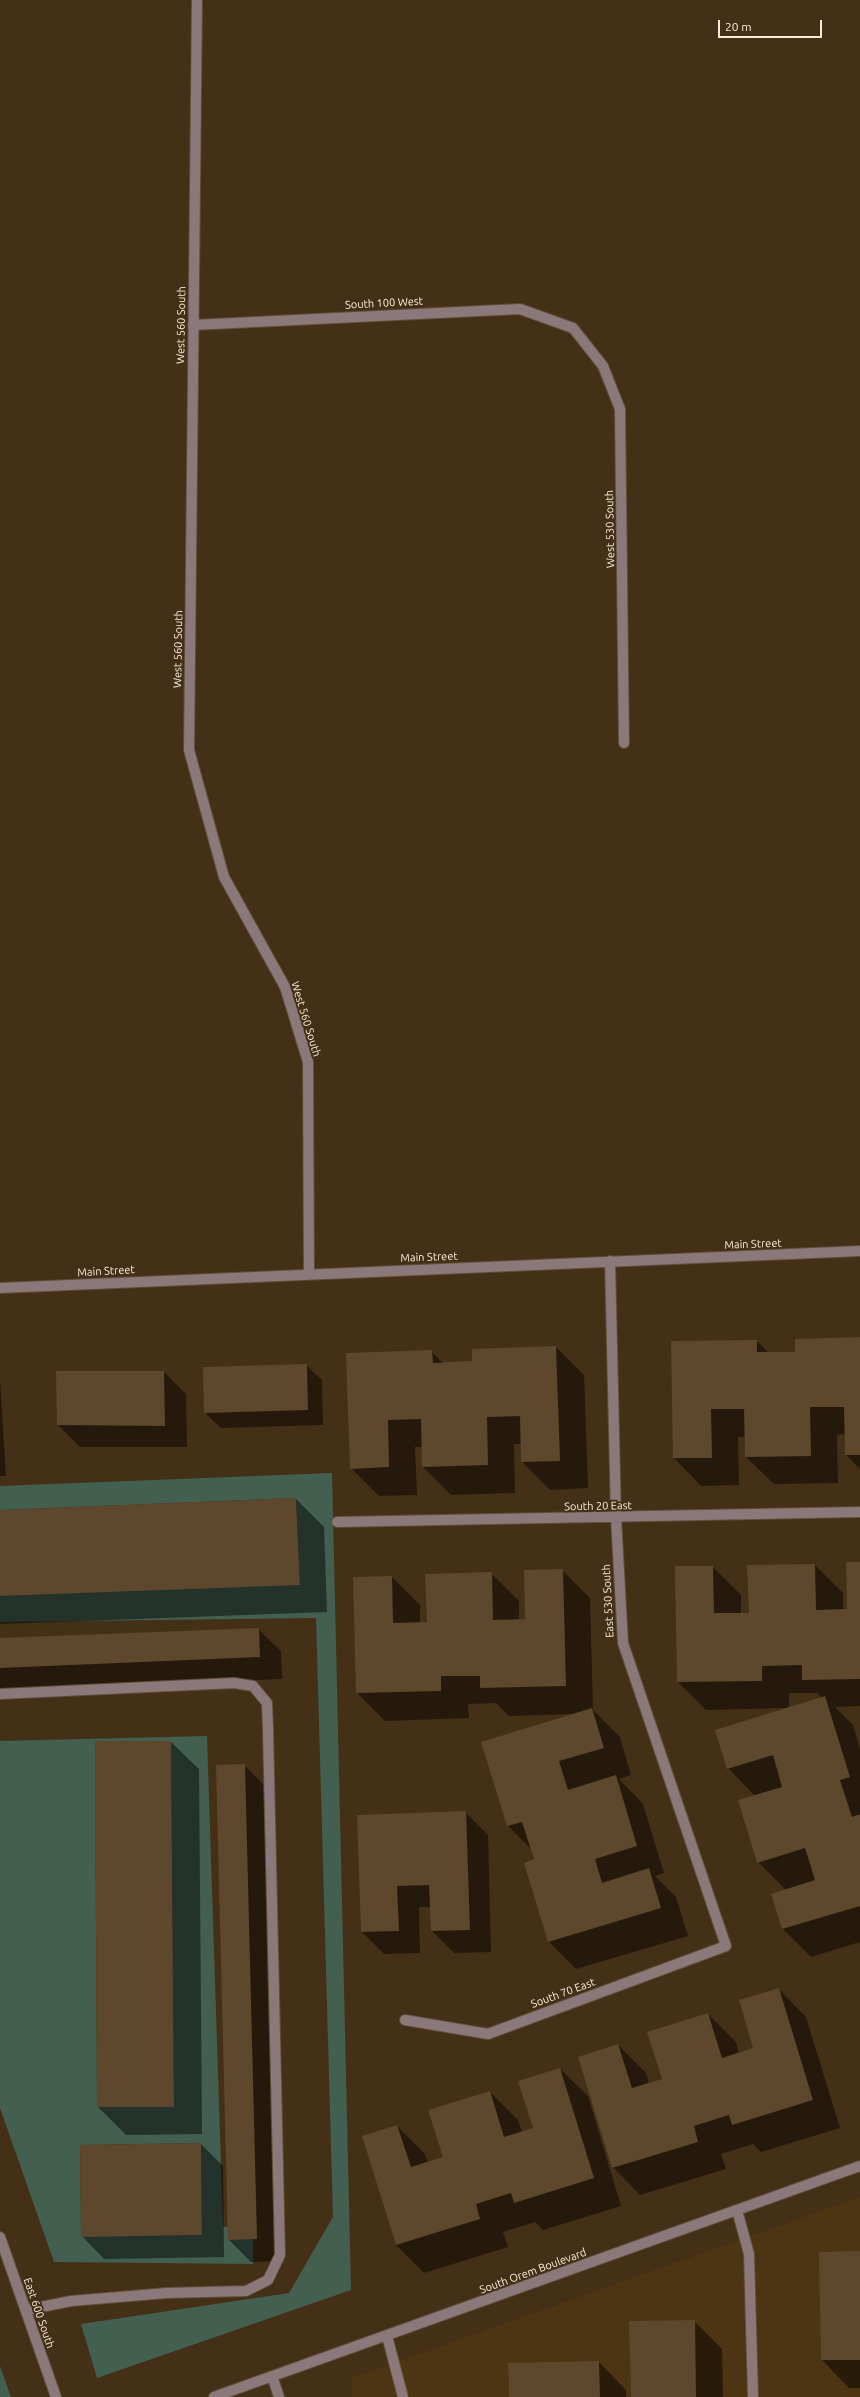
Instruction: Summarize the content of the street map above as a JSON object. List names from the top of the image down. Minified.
{"streets":{"street":["South 100 West","West 560 South","West 530 South","Main Street","South 20 East","East 530 South","South 70 East","South Orem Boulevard","East 600 South"]},"crossings":[["South 100 West","West 560 South"],["South 100 West","West 530 South"],["West 560 South","Main Street"],["Main Street","East 530 South"],["South 20 East","East 530 South"],["East 530 South","South 70 East"]],"scale_bar":"20 m"}
